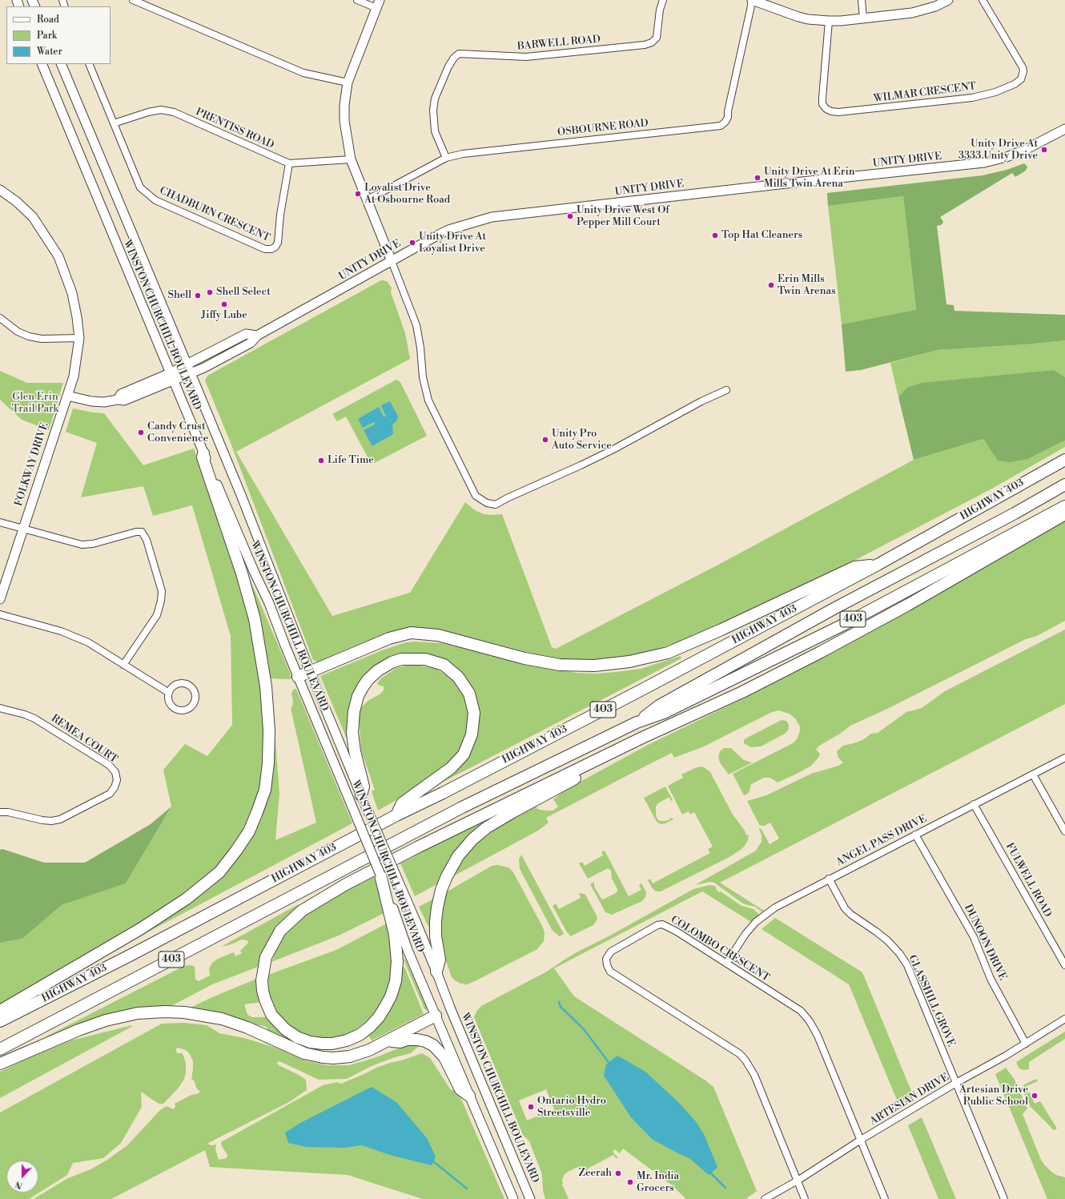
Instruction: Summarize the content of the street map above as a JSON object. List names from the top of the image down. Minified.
{"streets":{"highway":["HIGHWAY 403","403"],"main road":["UNITY DRIVE","WINSTON CHURCHILL BOULEVARD","FOLKWAY DRIVE"],"street":["BARWELL ROAD","WILMAR CRESCENT","OSBOURNE ROAD","PRENTISS ROAD","CHADBURN CRESCENT","REMEA COURT","ANGEL PASS DRIVE","FULWELL ROAD","DUNOON DRIVE","COLOMBO CRESCENT","GLASSHILL GROVE","ARTESIAN DRIVE"]},"crossings":[["BARWELL ROAD","OSBOURNE ROAD"],["PRENTISS ROAD","CHADBURN CRESCENT"],["UNITY DRIVE","WINSTON CHURCHILL BOULEVARD"],["ANGEL PASS DRIVE","FULWELL ROAD"],["ANGEL PASS DRIVE","DUNOON DRIVE"],["ANGEL PASS DRIVE","COLOMBO CRESCENT"],["ANGEL PASS DRIVE","GLASSHILL GROVE"],["DUNOON DRIVE","ARTESIAN DRIVE"],["COLOMBO CRESCENT","ARTESIAN DRIVE"],["GLASSHILL GROVE","ARTESIAN DRIVE"]],"parks":["Glen Erin Trail Park"],"places":["Unity Drive At 3333 Unity Drive","Unity Drive At Erin Mills Twin Arena","Loyalist Drive At Osbourne Road","Unity Drive West Of Pepper Mill Court","Top Hat Cleaners","Unity Drive At Loyalist Drive","Erin Mills Twin Arenas","Shell Select","Shell","Jiffy Lube","Candy Crust Convenience","Unity Pro Auto Service","Life Time","Artesian Drive Public School","Ontario Hydro Streetsville","Zeerah","Mr. India Grocers"],"legend":["Road","Park","Water"],"north":"bottom"}
